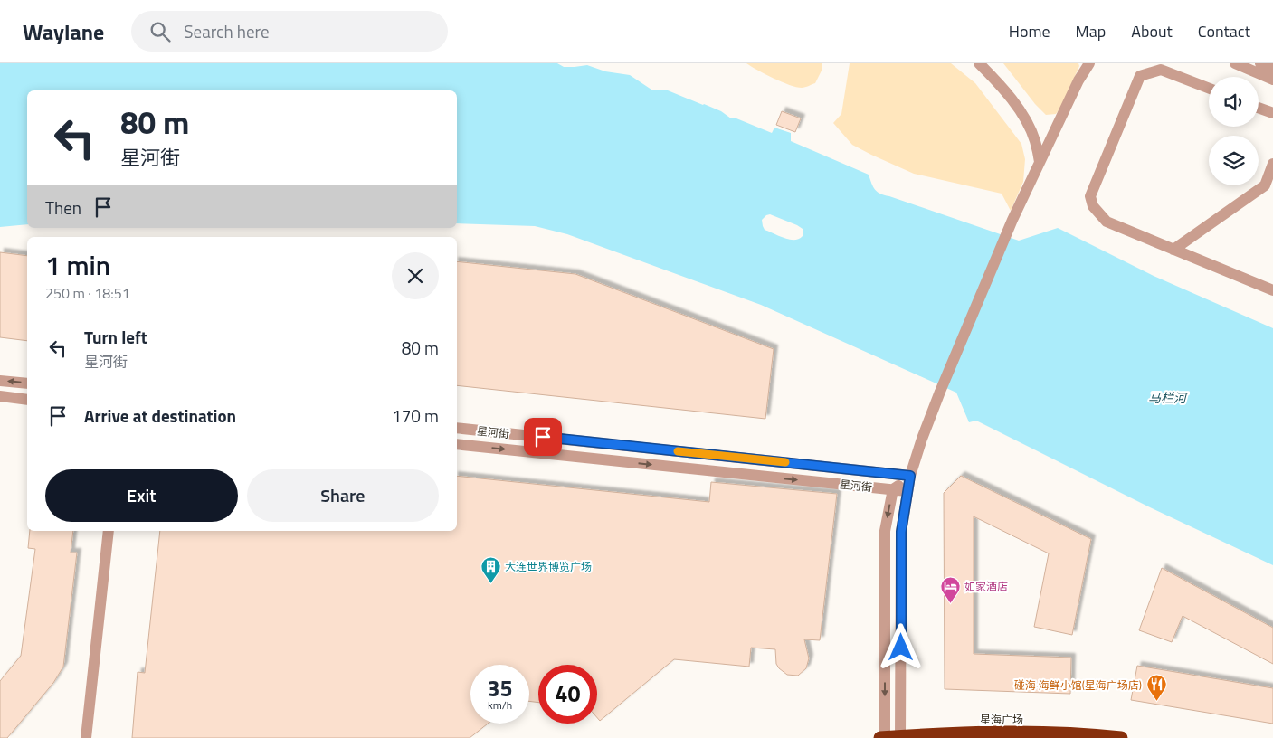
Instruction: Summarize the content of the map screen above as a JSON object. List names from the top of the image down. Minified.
{"streets":{"highway":["星海广场"],"street":["星河街"]},"water":["马栏河"],"places":{"building":["大连世界博览广场"],"hotel":["如家酒店"],"restaurant":["碰海·海鲜小馆(星海广场店)"]},"page":{"header":"Waylane","search":"Search here","nav":["Home","Map","About","Contact"],"turn":["80 m","星河街"],"then":"Then","heading":["1 min","250 m · 18:51"],"list":[{"name":"Turn left","note":"星河街","value":"80 m"},{"name":"Arrive at destination","value":"170 m"}],"buttons":["Exit","Share"],"speed":"35 km/h","limit":"40"}}
